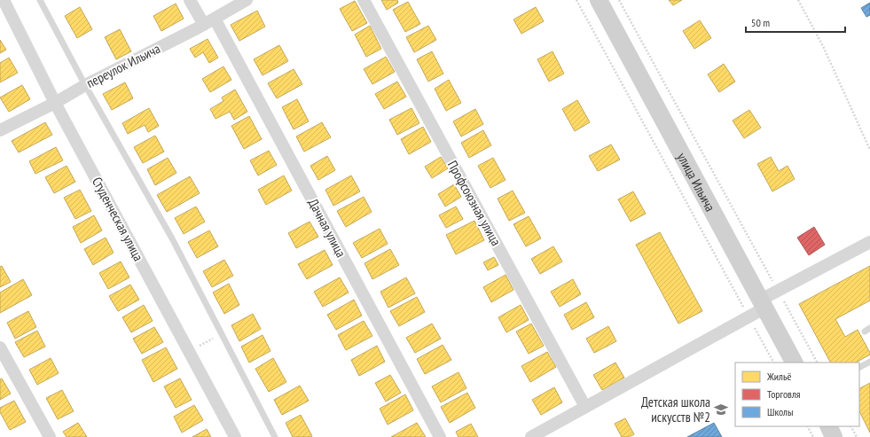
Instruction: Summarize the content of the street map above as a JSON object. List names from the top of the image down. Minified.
{"streets":{"street":["переулок Ильича","улица Ильича","Профсоюзная улица","Студенческая улица","Дачная улица"]},"crossings":[["переулок Ильича","Студенческая улица"],["переулок Ильича","Дачная улица"]],"places":{"school or university":["Детская школа искусств №2"]},"legend":["Жильё","Торговля","Школы"],"scale_bar":"50 m"}
